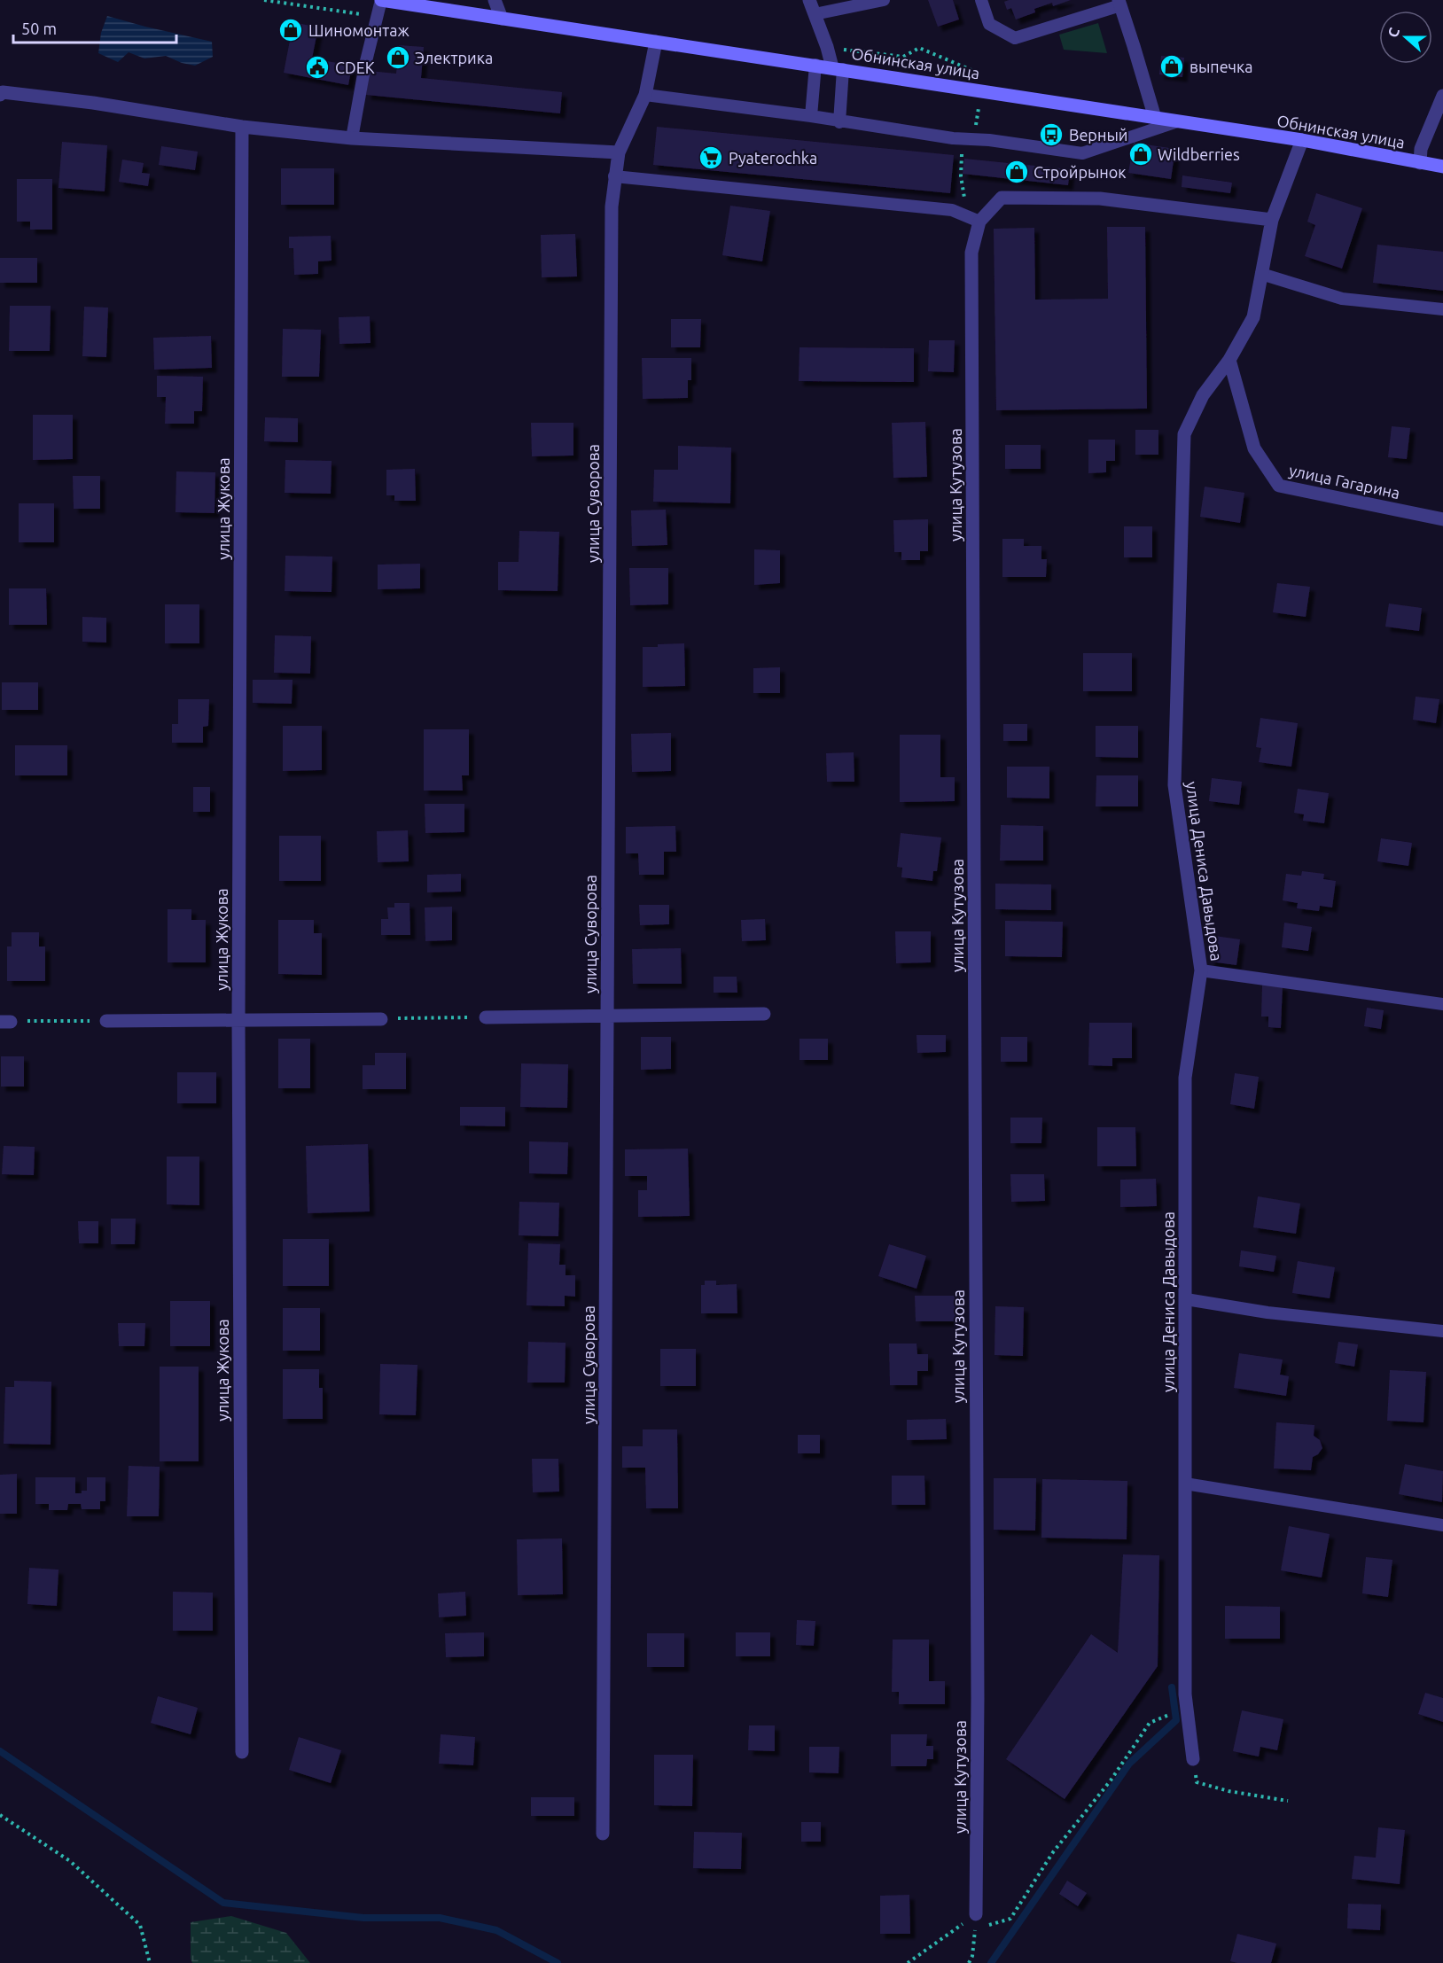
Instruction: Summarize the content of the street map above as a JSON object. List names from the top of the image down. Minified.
{"streets":{"street":["Обнинская улица","улица Гагарина","улица Кутузова","улица Суворова","улица Жукова","улица Дениса Давыдова"]},"crossings":[["Обнинская улица","улица Суворова"],["Обнинская улица","улица Дениса Давыдова"],["улица Гагарина","улица Дениса Давыдова"],["улица Кутузова","улица Дениса Давыдова"]],"places":{"shop":["Шиномонтаж","Электрика","выпечка","Wildberries","Стройрынок"],"public building":["CDEK"],"bus stop":["Верный"],"supermarket":["Pyaterochka"]},"scale_bar":"50 m","north":"left"}
